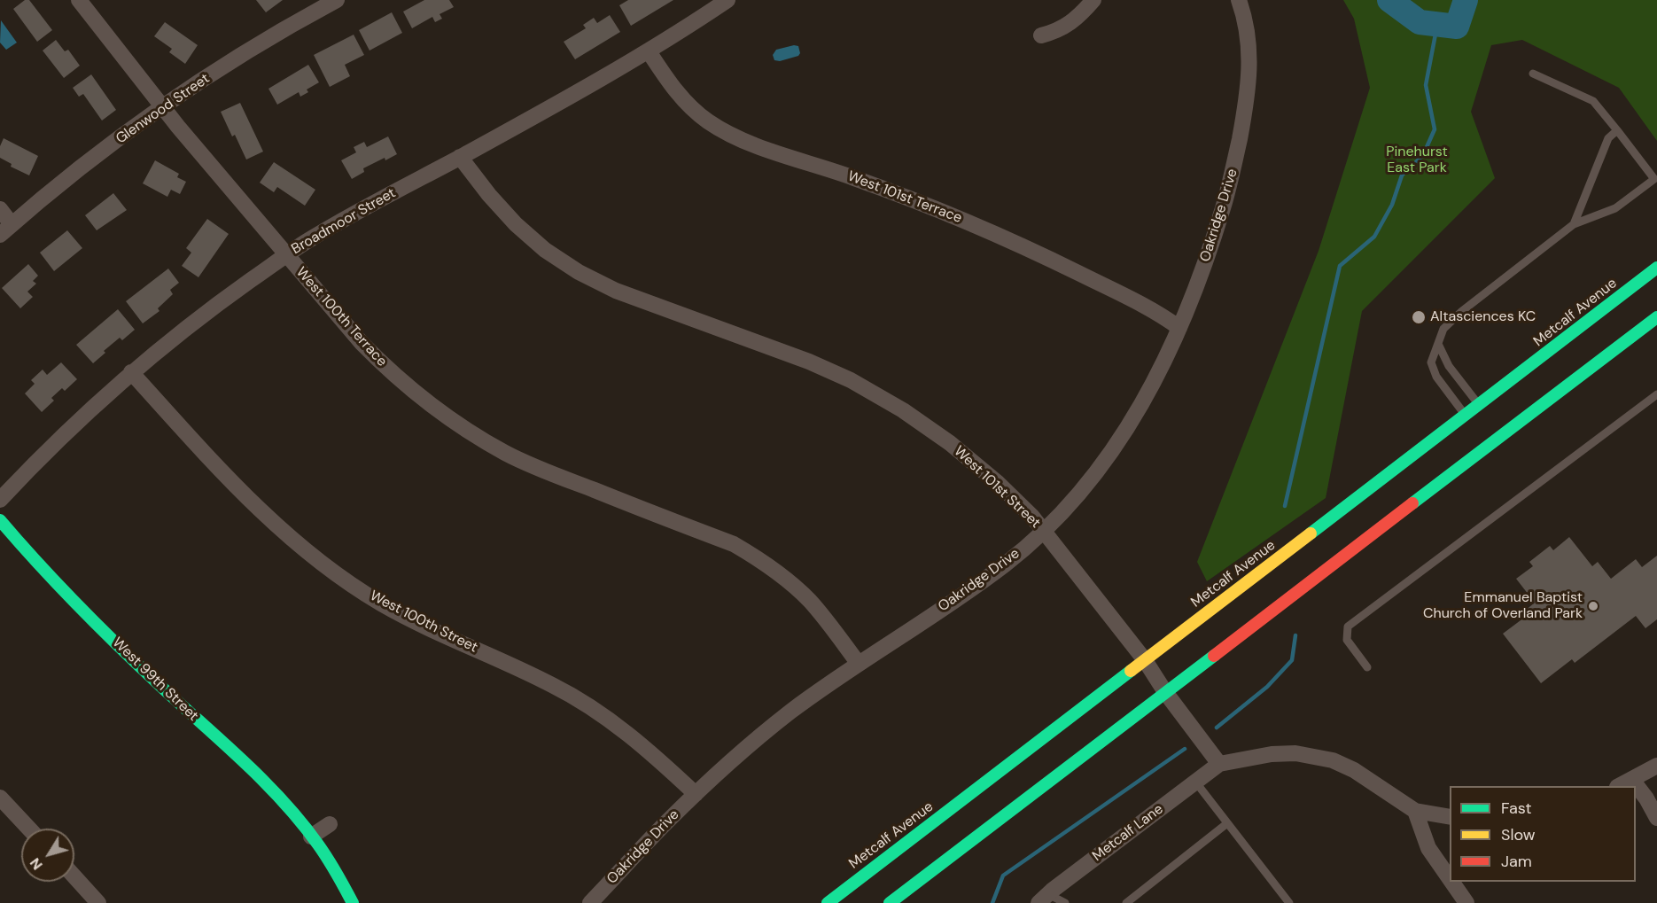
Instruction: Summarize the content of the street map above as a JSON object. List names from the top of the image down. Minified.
{"streets":{"main road":["Metcalf Avenue","West 99th Street"],"street":["Glenwood Street","West 101st Terrace","Oakridge Drive","Broadmoor Street","West 100th Terrace","West 101st Street","West 100th Street","Metcalf Lane"]},"crossings":[["Glenwood Street","West 100th Terrace"],["West 101st Terrace","Oakridge Drive"],["West 101st Terrace","Broadmoor Street"],["Oakridge Drive","West 100th Terrace"],["Oakridge Drive","West 101st Street"],["Oakridge Drive","West 100th Street"],["Broadmoor Street","West 100th Terrace"],["Broadmoor Street","West 101st Street"],["Broadmoor Street","West 100th Street"],["Metcalf Avenue","West 101st Street"],["West 101st Street","Metcalf Lane"]],"parks":["Pinehurst East Park"],"places":["Altasciences KC","Emmanuel Baptist Church of Overland Park"],"legend":["Fast","Slow","Jam"],"north":"bottom left"}
